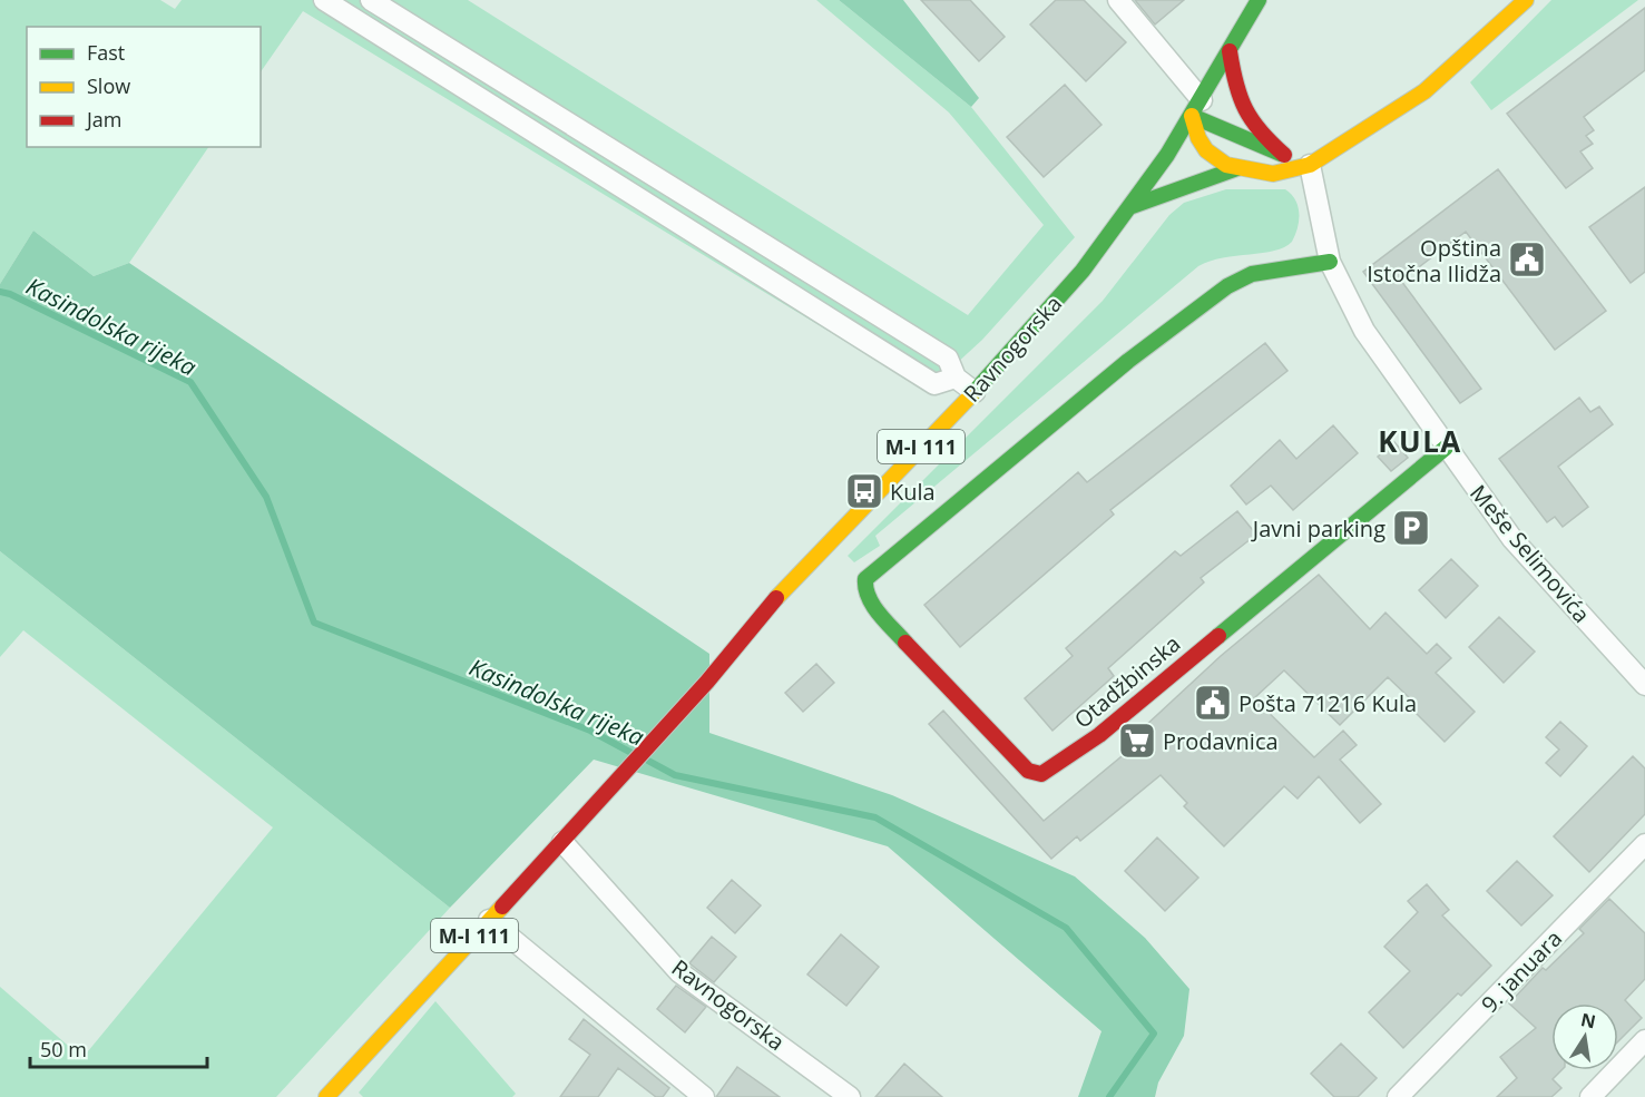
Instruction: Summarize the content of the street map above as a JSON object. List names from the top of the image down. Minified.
{"streets":{"main road":["Ravnogorska","M-I 111","Otadžbinska"],"street":["Meše Selimovića","9. januara"]},"crossings":[["Meše Selimovića","Otadžbinska"]],"districts":["KULA"],"water":["Kasindolska rijeka"],"places":{"public building":["Opština Istočna Ilidža","Pošta 71216 Kula"],"bus stop":["Kula"],"parking":["Javni parking"],"supermarket":["Prodavnica"]},"legend":["Fast","Slow","Jam"],"scale_bar":"50 m","north":"top"}
